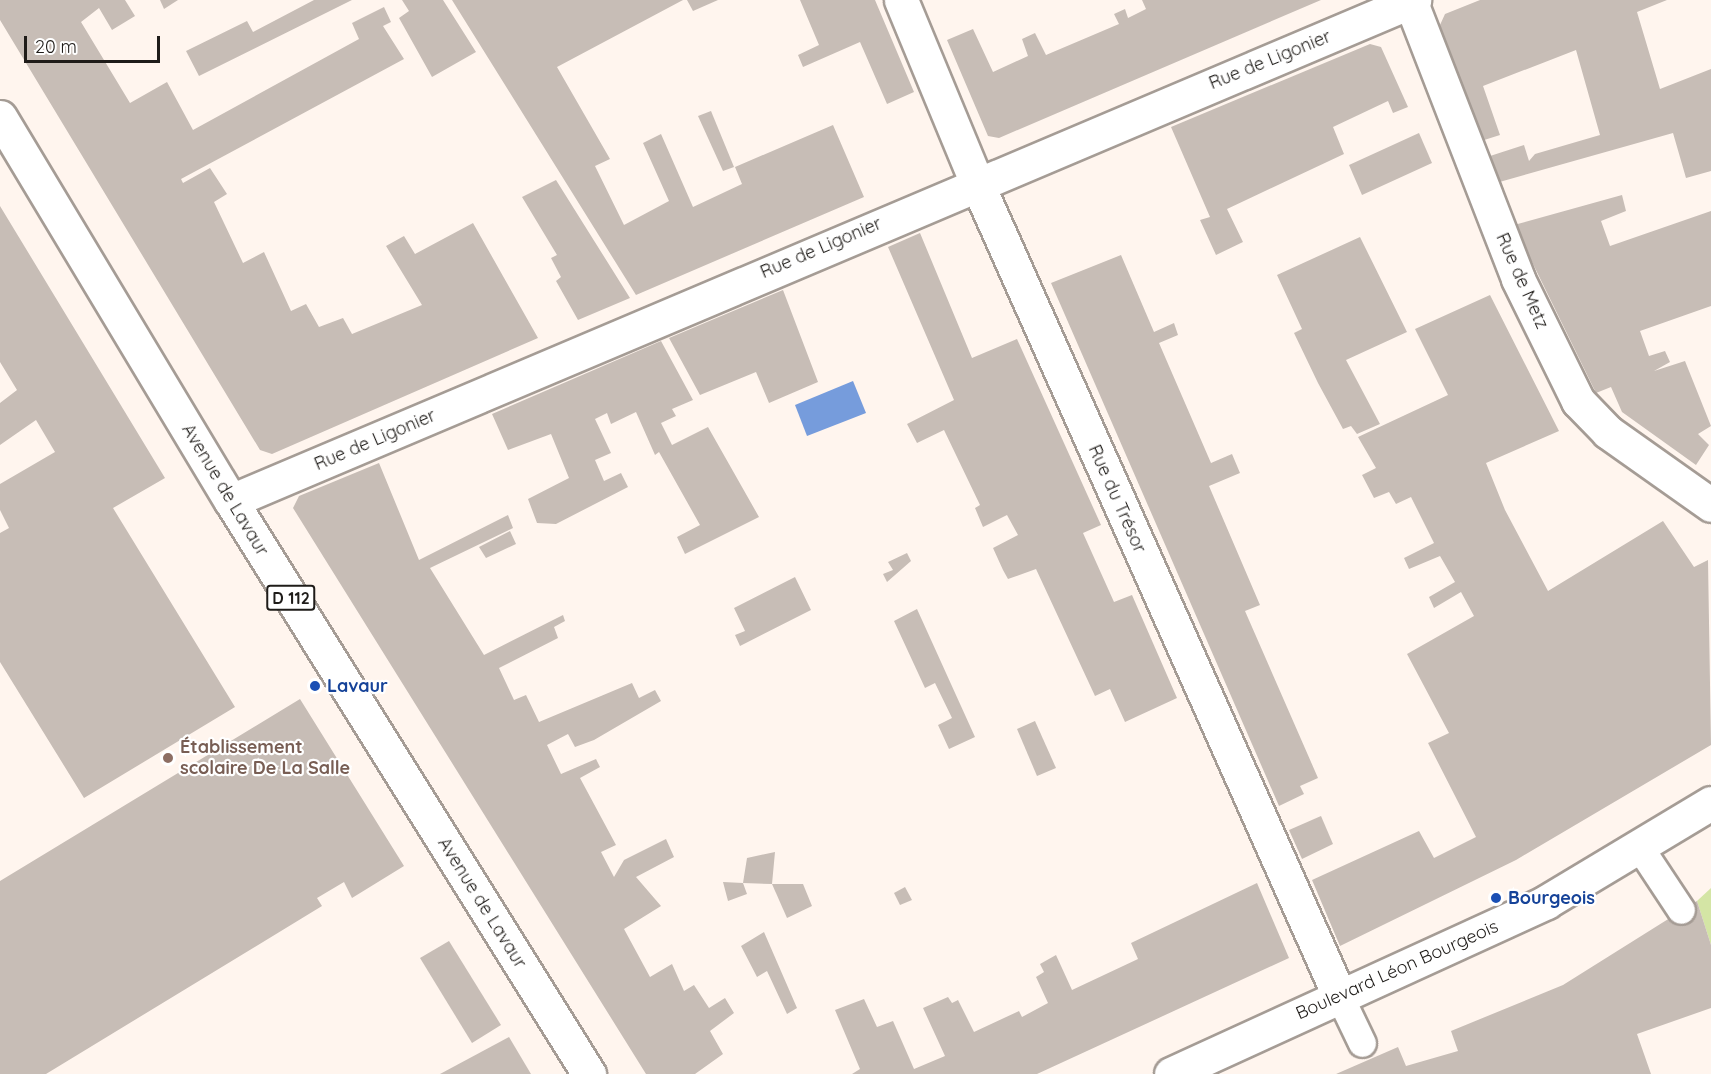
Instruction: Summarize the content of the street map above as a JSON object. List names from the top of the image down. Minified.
{"streets":{"street":["Rue de Ligonier","Rue de Metz","Avenue de Lavaur","Rue du Trésor","D 112","Boulevard Léon Bourgeois"]},"crossings":[["Rue de Ligonier","Rue de Metz"],["Rue de Ligonier","Avenue de Lavaur"],["Rue de Ligonier","Rue du Trésor"],["Rue du Trésor","Boulevard Léon Bourgeois"]],"places":["Lavaur","Établissement scolaire De La Salle","Bourgeois"],"scale_bar":"20 m"}
